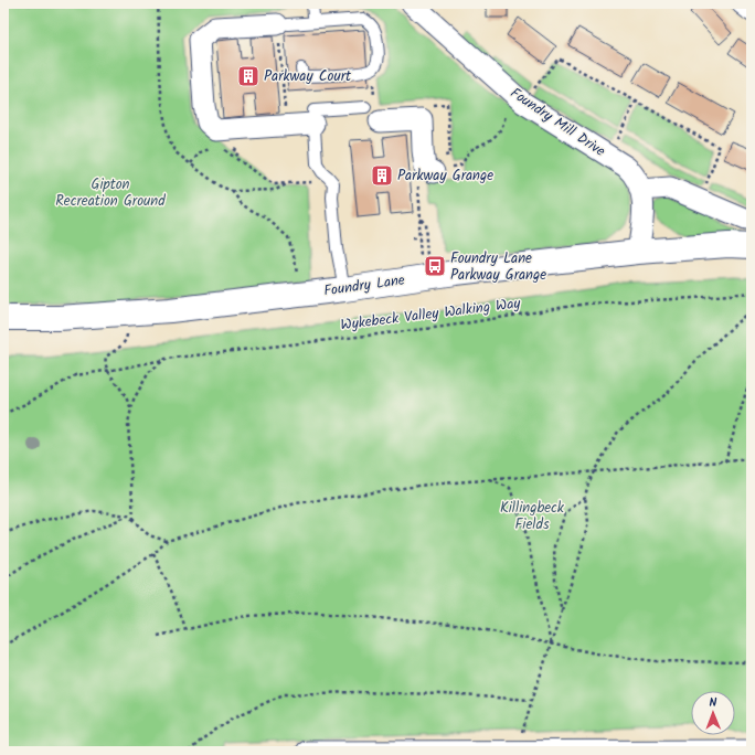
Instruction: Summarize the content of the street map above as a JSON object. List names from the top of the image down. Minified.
{"streets":{"street":["Foundry Mill Drive","Foundry Lane"],"path":["Wykebeck Valley Walking Way"]},"crossings":[["Foundry Mill Drive","Foundry Lane"]],"parks":["Gipton Recreation Ground","Killingbeck Fields"],"places":{"building":["Parkway Court","Parkway Grange"],"bus stop":["Foundry Lane Parkway Grange"]},"north":"top"}
